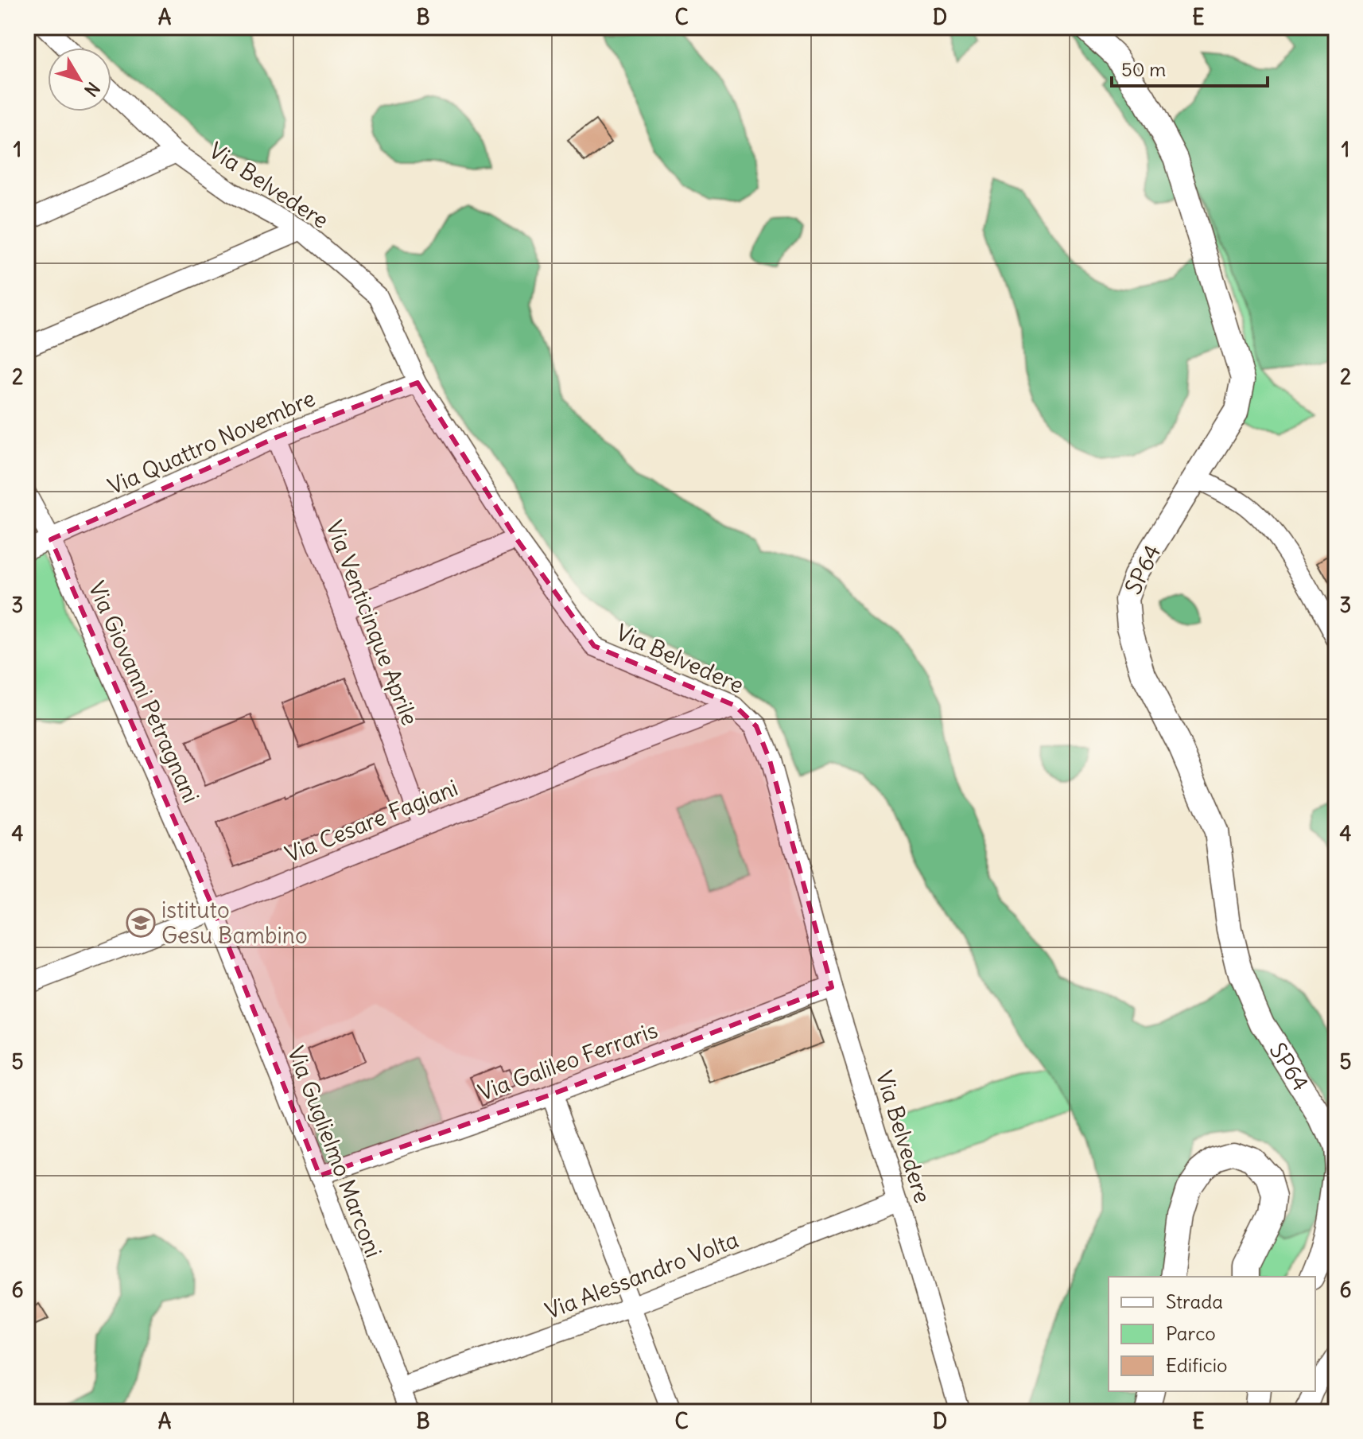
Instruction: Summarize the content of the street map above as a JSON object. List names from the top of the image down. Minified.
{"streets":{"street":["Via Belvedere","Via Quattro Novembre","SP64","Via Venticinque Aprile","Via Giovanni Petragnani","Via Cesare Fagiani","Via Galileo Ferraris","Via Guglielmo Marconi","Via Alessandro Volta"]},"crossings":[["Via Belvedere","Via Quattro Novembre"],["Via Belvedere","Via Cesare Fagiani"],["Via Belvedere","Via Galileo Ferraris"],["Via Belvedere","Via Alessandro Volta"],["Via Quattro Novembre","Via Venticinque Aprile"],["Via Quattro Novembre","Via Giovanni Petragnani"],["Via Venticinque Aprile","Via Cesare Fagiani"],["Via Giovanni Petragnani","Via Cesare Fagiani"],["Via Giovanni Petragnani","Via Guglielmo Marconi"],["Via Cesare Fagiani","Via Guglielmo Marconi"],["Via Galileo Ferraris","Via Guglielmo Marconi"],["Via Guglielmo Marconi","Via Alessandro Volta"]],"places":{"school or university":["istituto Gesu Bambino"]},"legend":["Strada","Parco","Edificio"],"scale_bar":"50 m","north":"bottom right","grid":{"columns":["A","B","C","D","E"],"rows":["1","2","3","4","5","6"]}}
